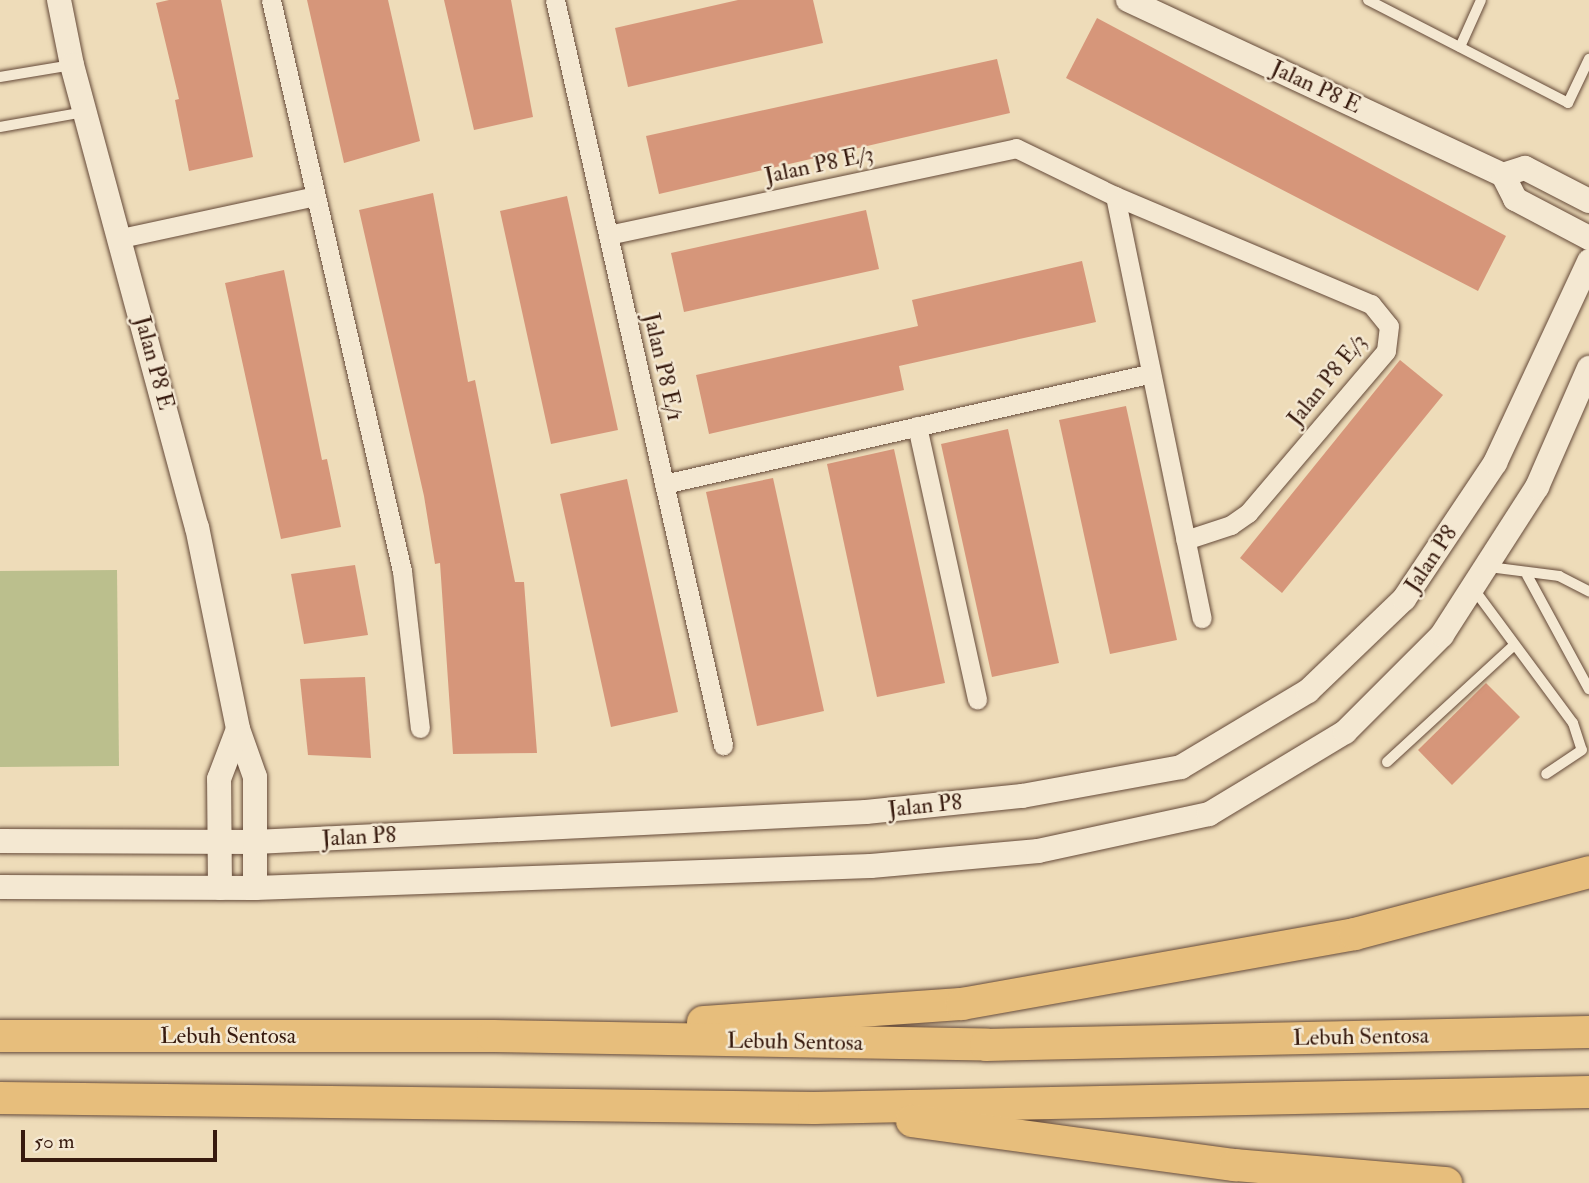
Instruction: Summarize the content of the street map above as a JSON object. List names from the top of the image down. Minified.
{"streets":{"main road":["Lebuh Sentosa"],"street":["Jalan P8 E","Jalan P8 E/3","Jalan P8 E/1","Jalan P8"]},"crossings":[["Jalan P8 E","Jalan P8"],["Jalan P8 E/3","Jalan P8 E/1"]],"scale_bar":"50 m"}
